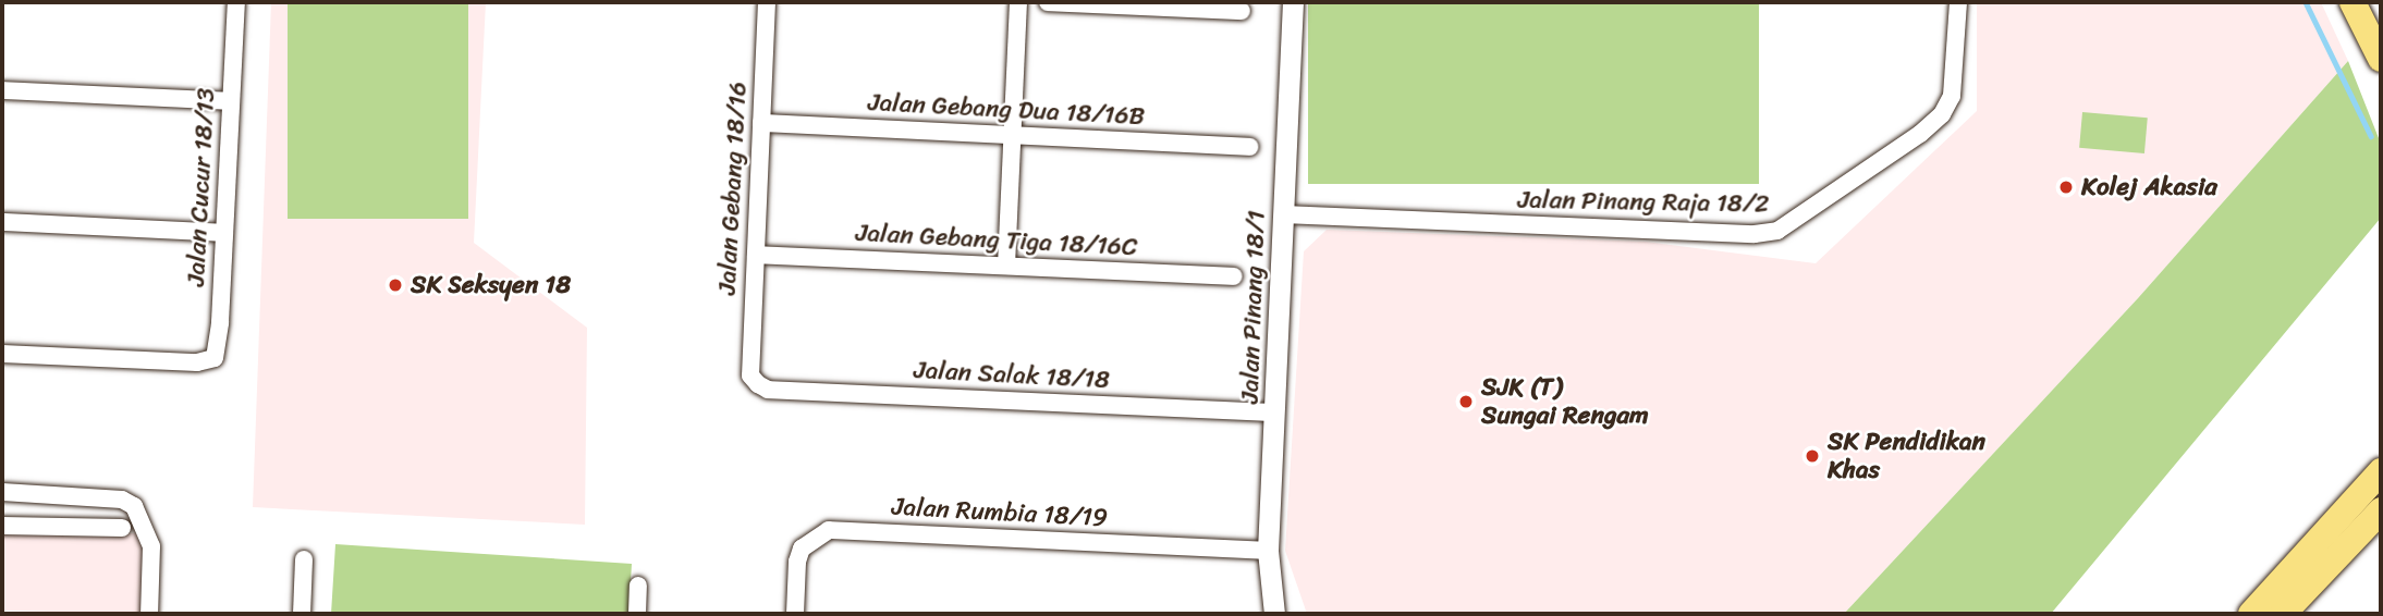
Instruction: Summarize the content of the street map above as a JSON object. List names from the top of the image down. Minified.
{"streets":{"street":["Jalan Gebang Dua 18/16B","Jalan Cucur 18/13","Jalan Gebang 18/16","Jalan Pinang Raja 18/2","Jalan Gebang Tiga 18/16C","Jalan Pinang 18/1","Jalan Salak 18/18","Jalan Rumbia 18/19"]},"crossings":[["Jalan Gebang Dua 18/16B","Jalan Gebang 18/16"],["Jalan Gebang 18/16","Jalan Gebang Tiga 18/16C"],["Jalan Gebang 18/16","Jalan Salak 18/18"],["Jalan Pinang Raja 18/2","Jalan Pinang 18/1"],["Jalan Pinang 18/1","Jalan Salak 18/18"],["Jalan Pinang 18/1","Jalan Rumbia 18/19"]],"places":["Kolej Akasia","SK Seksyen 18","SJK (T) Sungai Rengam","SK Pendidikan Khas"]}
